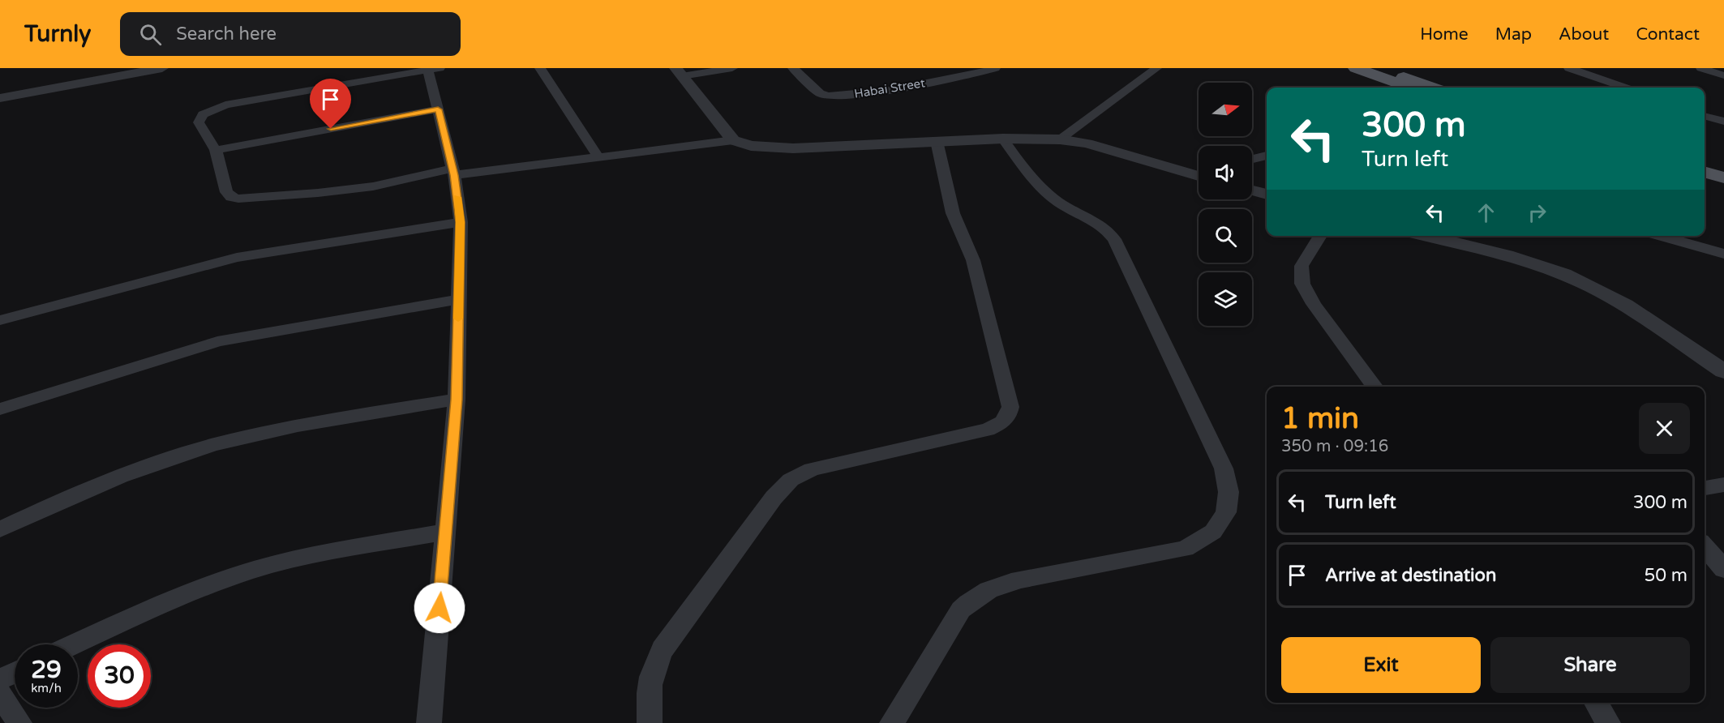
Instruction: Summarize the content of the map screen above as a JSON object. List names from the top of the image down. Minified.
{"streets":{"street":["Habai Street"]},"north":"right","page":{"header":"Turnly","search":"Search here","nav":["Home","Map","About","Contact"],"turn":["300 m","Turn left"],"heading":["1 min","350 m · 09:16"],"list":[{"name":"Turn left","value":"300 m"},{"name":"Arrive at destination","value":"50 m"}],"buttons":["Exit","Share"],"speed":"29 km/h","limit":"30"}}
